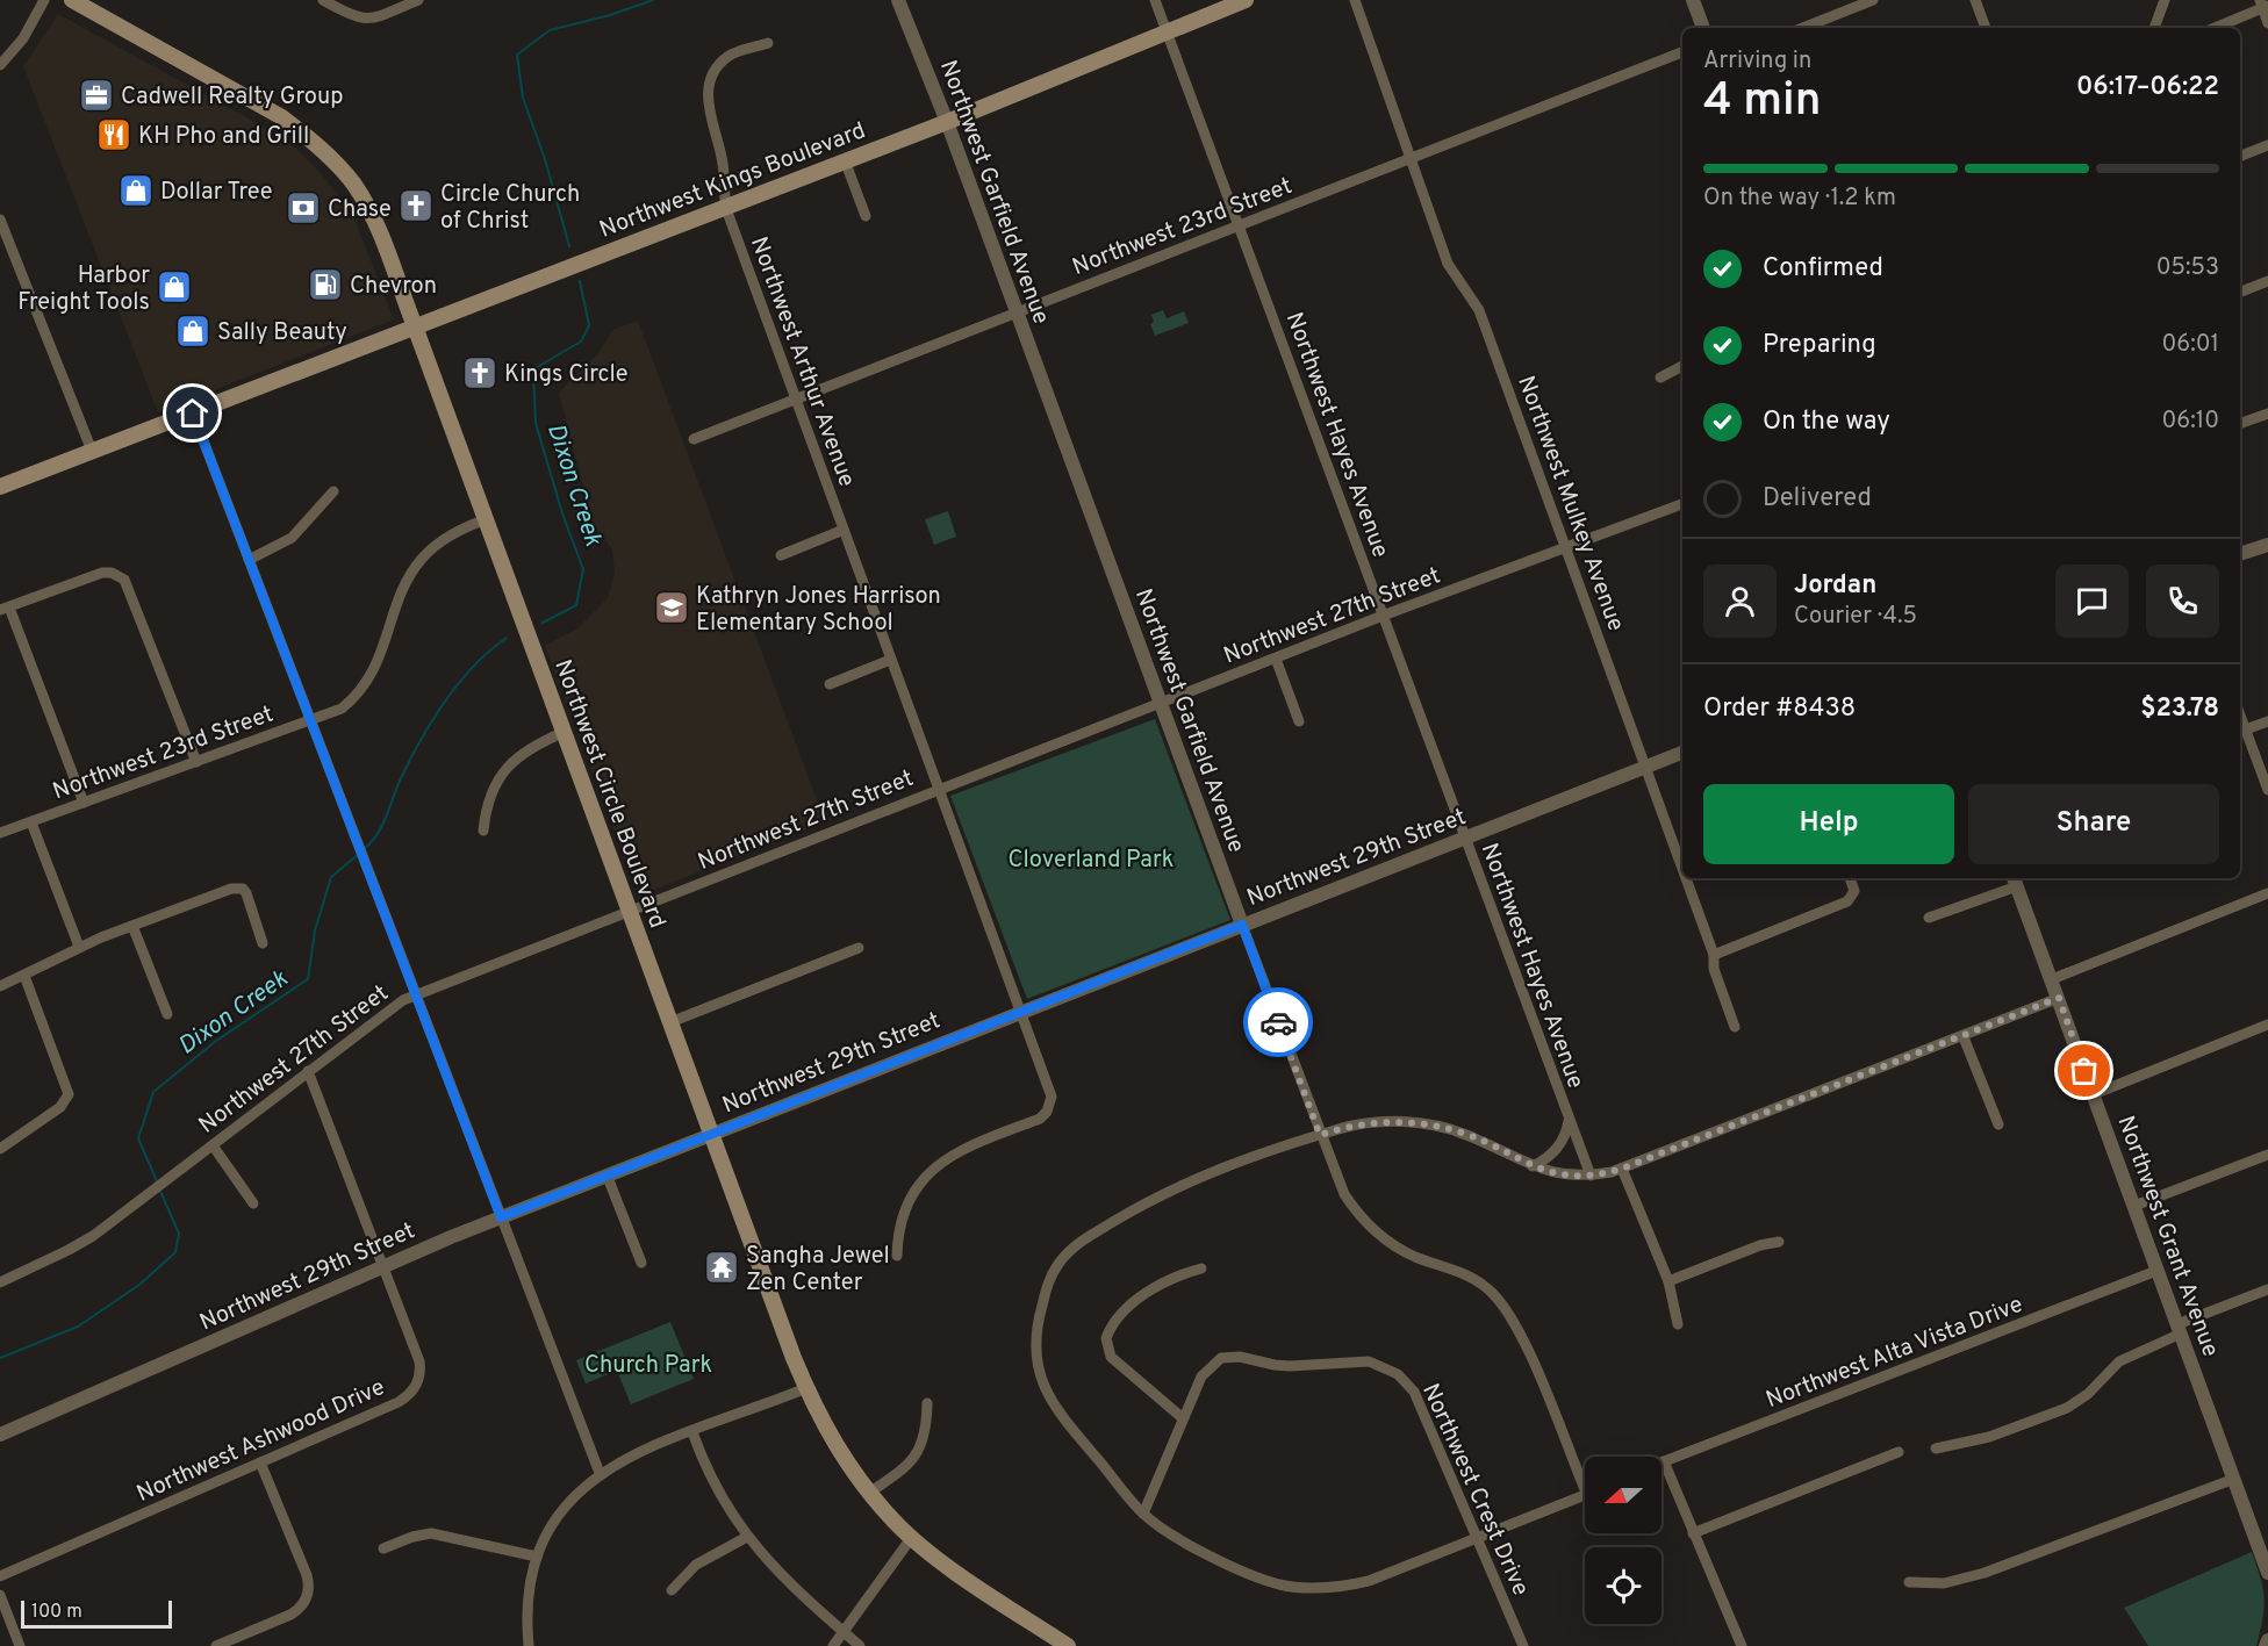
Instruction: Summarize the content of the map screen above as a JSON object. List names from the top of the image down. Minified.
{"streets":{"main road":["Northwest Kings Boulevard","Northwest Circle Boulevard"],"street":["Northwest Garfield Avenue","Northwest 23rd Street","Northwest Arthur Avenue","Northwest Hayes Avenue","Northwest Mulkey Avenue","Northwest 27th Street","Northwest 29th Street","Northwest Grant Avenue","Northwest Alta Vista Drive","Northwest Ashwood Drive","Northwest Crest Drive"]},"crossings":[["Northwest Kings Boulevard","Northwest Garfield Avenue"],["Northwest Kings Boulevard","Northwest Arthur Avenue"],["Northwest Kings Boulevard","Northwest Hayes Avenue"],["Northwest Kings Boulevard","Northwest Circle Boulevard"],["Northwest Garfield Avenue","Northwest 23rd Street"],["Northwest Garfield Avenue","Northwest 27th Street"],["Northwest Garfield Avenue","Northwest 29th Street"],["Northwest 23rd Street","Northwest Arthur Avenue"],["Northwest 23rd Street","Northwest Hayes Avenue"],["Northwest 23rd Street","Northwest Mulkey Avenue"],["Northwest 23rd Street","Northwest Circle Boulevard"],["Northwest Arthur Avenue","Northwest 27th Street"],["Northwest Arthur Avenue","Northwest 29th Street"],["Northwest Hayes Avenue","Northwest 27th Street"],["Northwest Hayes Avenue","Northwest 29th Street"],["Northwest Mulkey Avenue","Northwest 27th Street"],["Northwest Mulkey Avenue","Northwest 29th Street"],["Northwest 27th Street","Northwest Circle Boulevard"],["Northwest 27th Street","Northwest Ashwood Drive"],["Northwest Circle Boulevard","Northwest 29th Street"],["Northwest 29th Street","Northwest Ashwood Drive"],["Northwest Grant Avenue","Northwest Alta Vista Drive"]],"water":["Dixon Creek"],"parks":["Cloverland Park","Church Park"],"places":{"office":["Cadwell Realty Group"],"restaurant":["KH Pho and Grill"],"shop":["Dollar Tree","Harbor Freight Tools","Sally Beauty"],"church":["Circle Church of Christ","Kings Circle"],"bank":["Chase"],"fuel station":["Chevron"],"school or university":["Kathryn Jones Harrison Elementary School"],"temple":["Sangha Jewel Zen Center"]},"scale_bar":"100 m","north":"left","page":{"heading":["4 min","Arriving in","06:17–06:22"],"panel":["Jordan","Courier · 4.5","Order #8438","$23.78"],"bar":"On the way · 1.2 km","list":[["Confirmed","05:53"],["Preparing","06:01"],["On the way","06:10"],"Delivered"],"buttons":["Help","Share"],"scale":"100 m"}}
